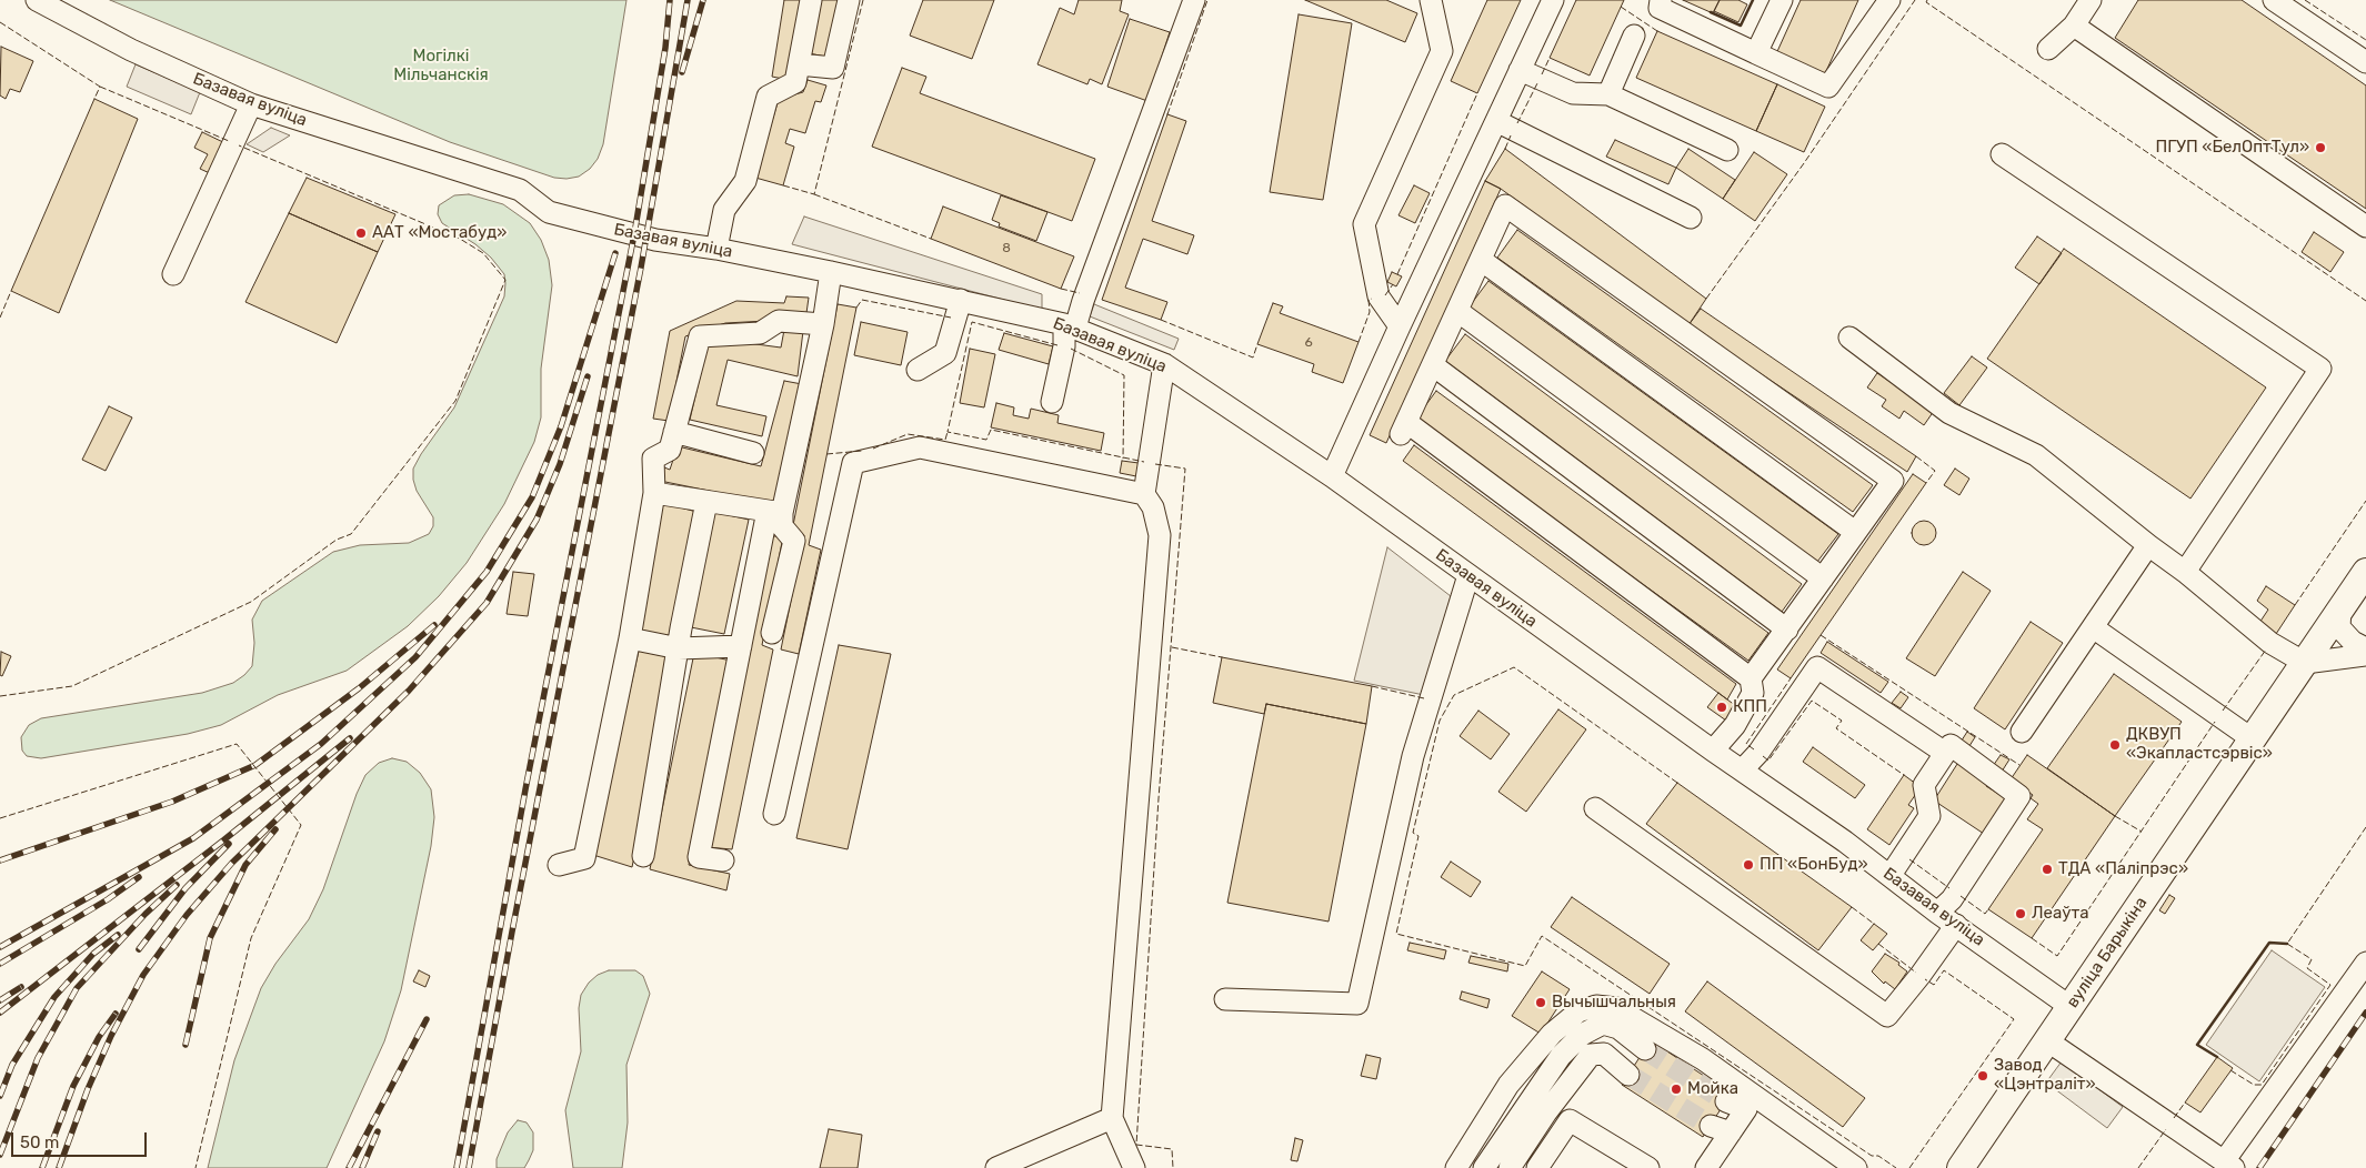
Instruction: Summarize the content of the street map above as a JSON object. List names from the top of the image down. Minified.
{"streets":{"main road":["вуліца Барыкіна"],"street":["Базавая вуліца"]},"crossings":[["Базавая вуліца","вуліца Барыкіна"]],"parks":["Могілкі Мільчанскія"],"places":["ПГУП «БелОптТул»","ААТ «Мостабуд»","КПП","ДКВУП «Экапластсэрвіс»","ПП «БонБуд»","ТДА «Паліпрэс»","Леаўта","Вычышчальныя","Завод «Цэнтраліт»","Мойка"],"house_numbers":["8","6"],"scale_bar":"50 m"}
